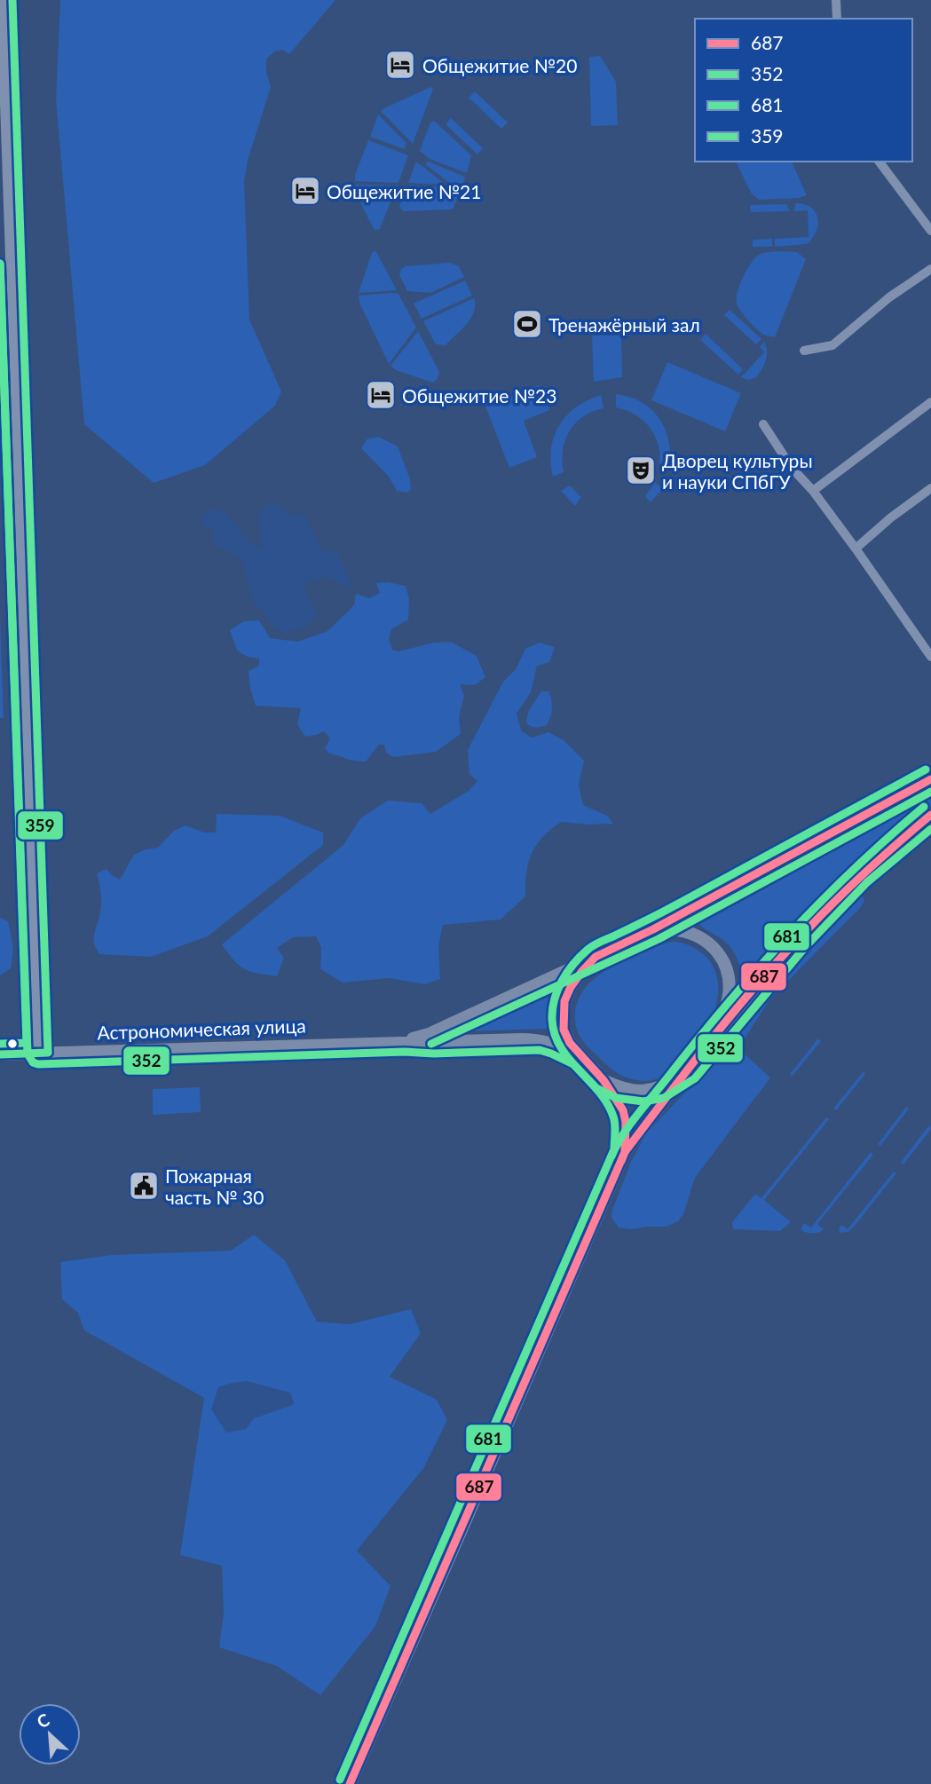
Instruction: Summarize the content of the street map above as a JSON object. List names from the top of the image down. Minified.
{"streets":{"main road":["Астрономическая улица"]},"places":{"hotel":["Общежитие №20","Общежитие №21","Общежитие №23"],"sports":["Тренажёрный зал"],"theatre":["Дворец культуры и науки СПбГУ"],"public building":["Пожарная часть № 30"]},"lines":["transit line 359","transit line 352","transit line 681","transit line 687"],"legend":["687","352","681","359"],"north":"top left"}
